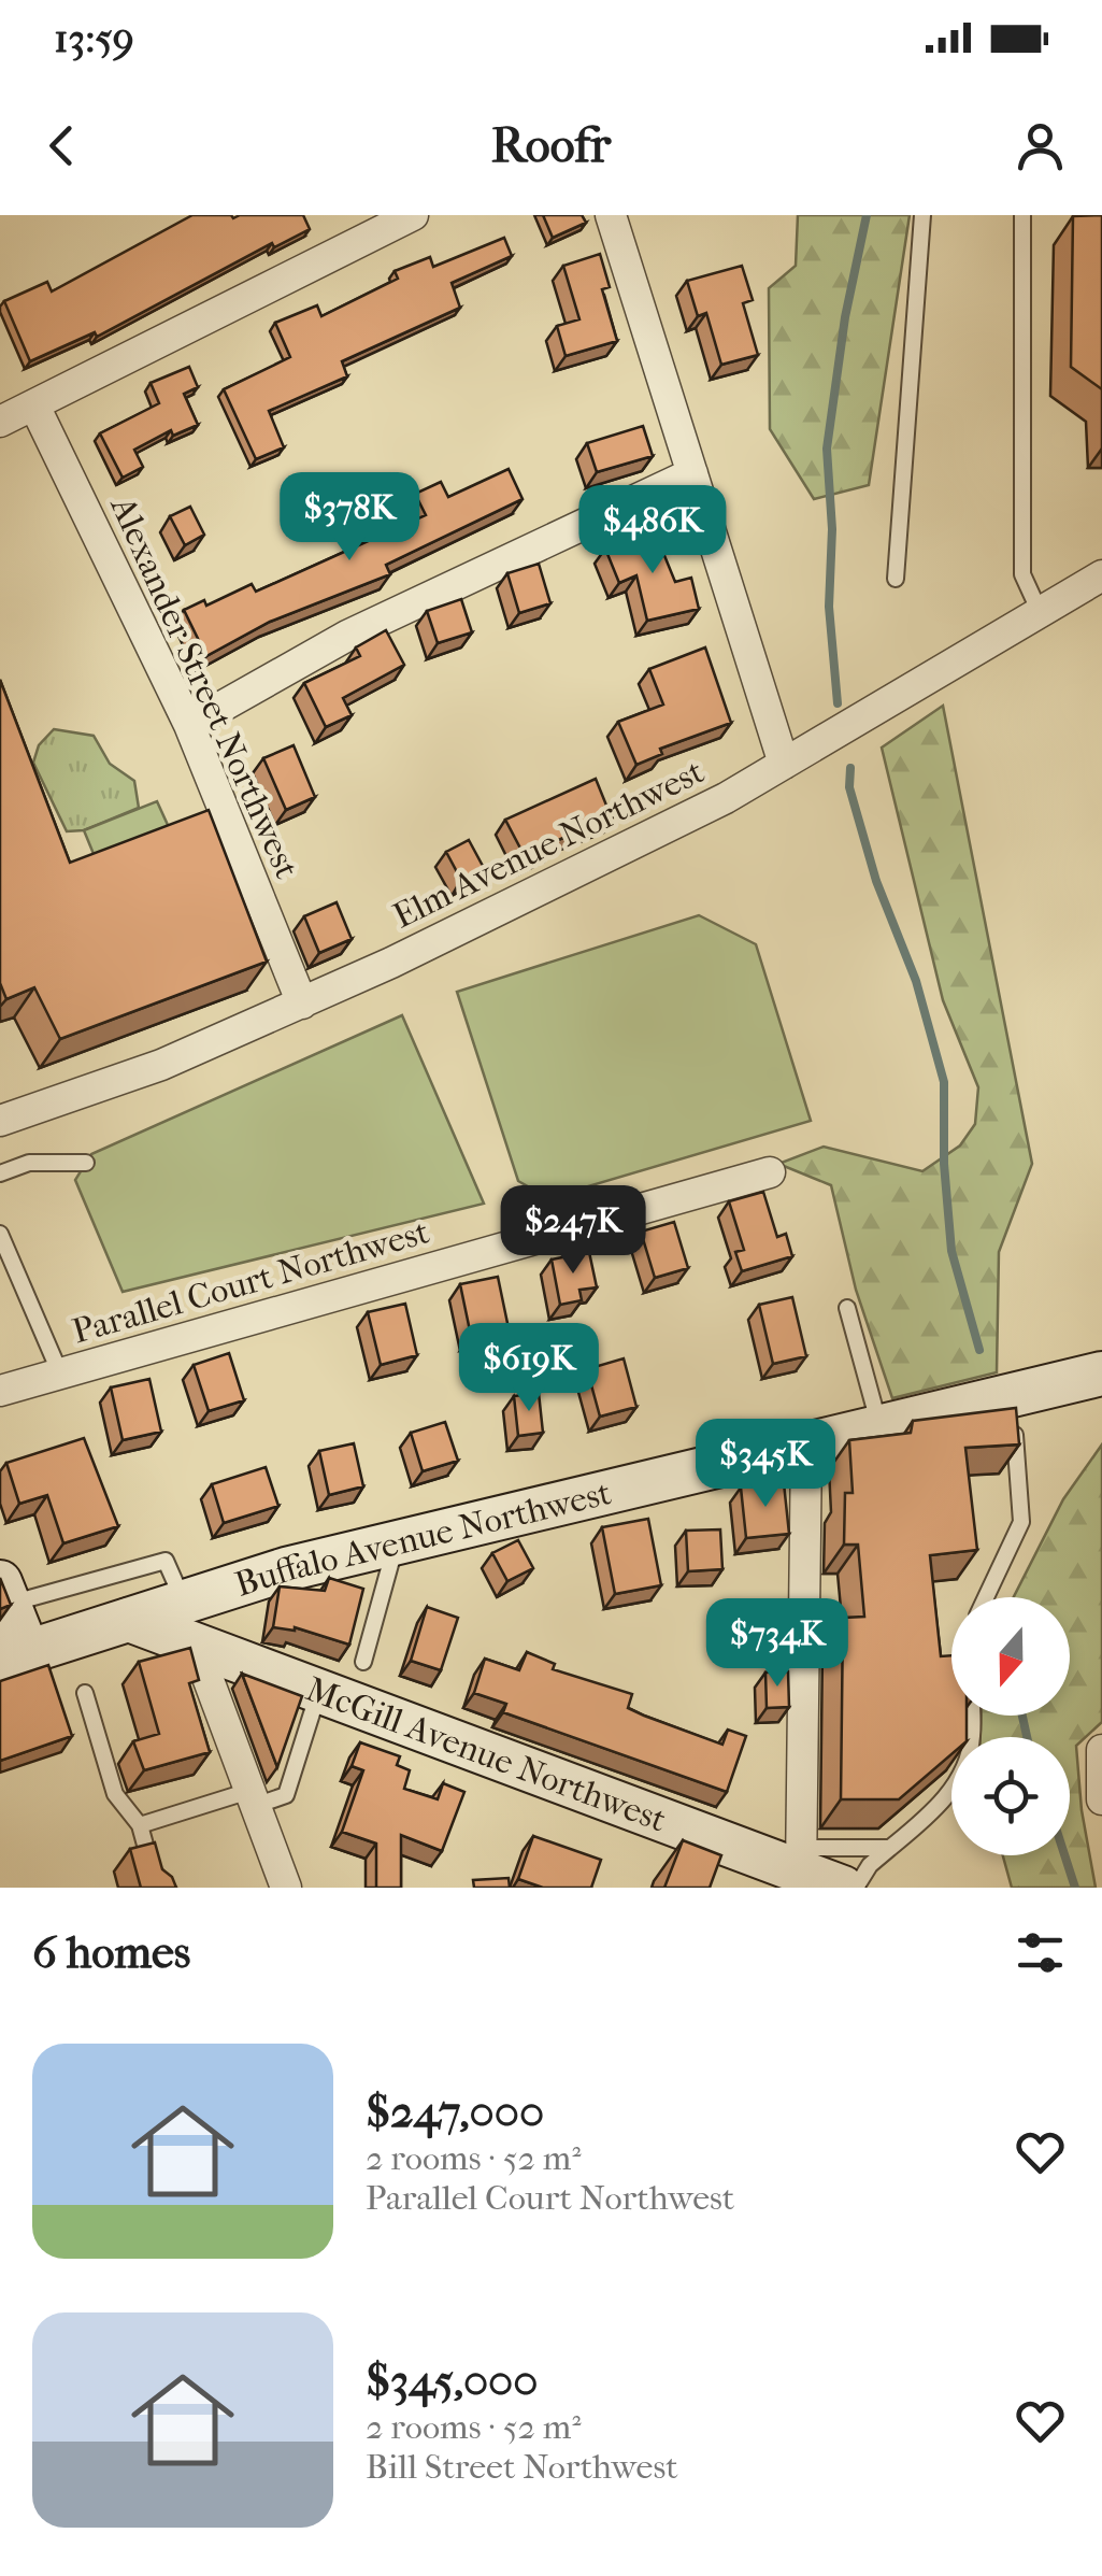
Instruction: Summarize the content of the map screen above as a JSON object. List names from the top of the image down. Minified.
{"streets":{"street":["Alexander Street Northwest","Elm Avenue Northwest","Parallel Court Northwest","Buffalo Avenue Northwest","McGill Avenue Northwest"]},"crossings":[["Alexander Street Northwest","Elm Avenue Northwest"],["Buffalo Avenue Northwest","McGill Avenue Northwest"]],"north":"bottom","page":{"status":"13:59","header":"Roofr","price":["$378K","$486K","$247K","$619K","$345K","$734K"],"heading":"6 homes","list":[{"name":"$247,000","note":"2 rooms · 52 m² · Parallel Court Northwest"},{"name":"$345,000","note":"2 rooms · 52 m² · Bill Street Northwest"}]}}
